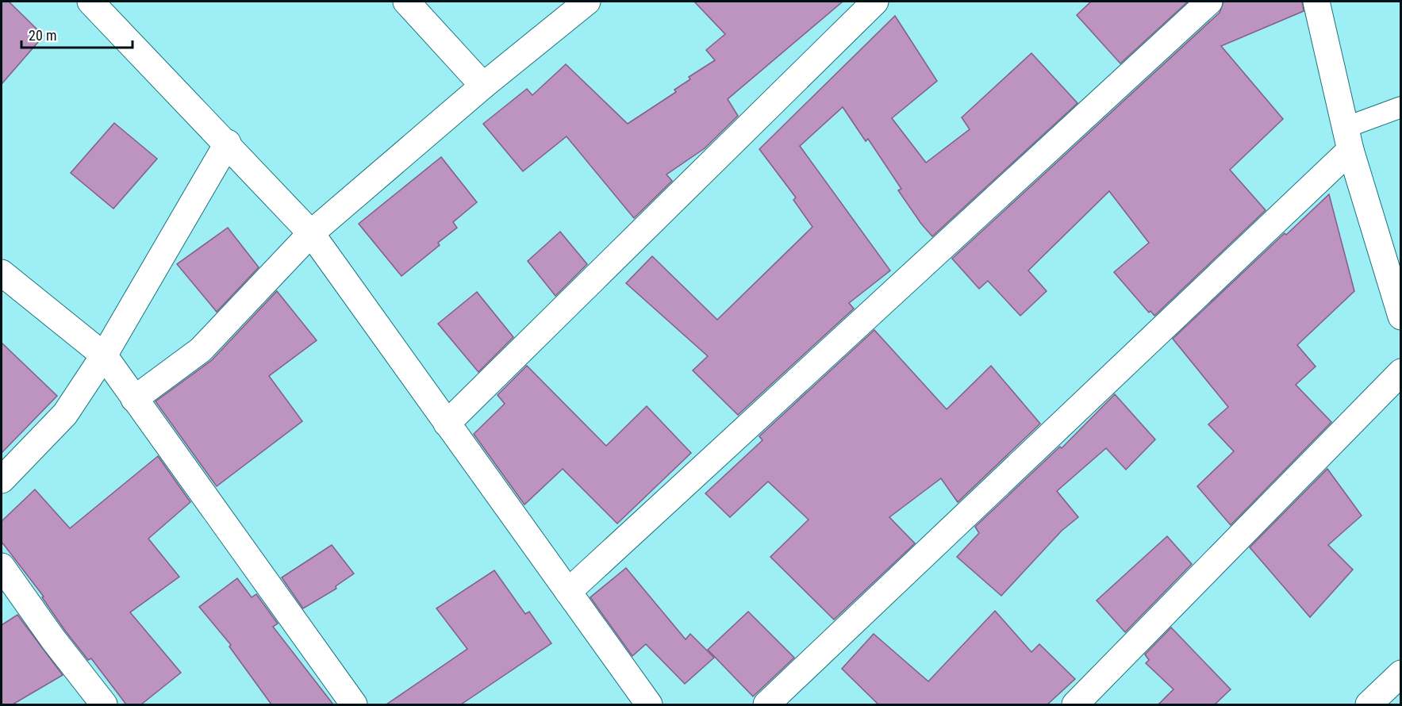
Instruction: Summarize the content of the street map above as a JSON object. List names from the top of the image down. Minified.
{"scale_bar":"20 m"}
